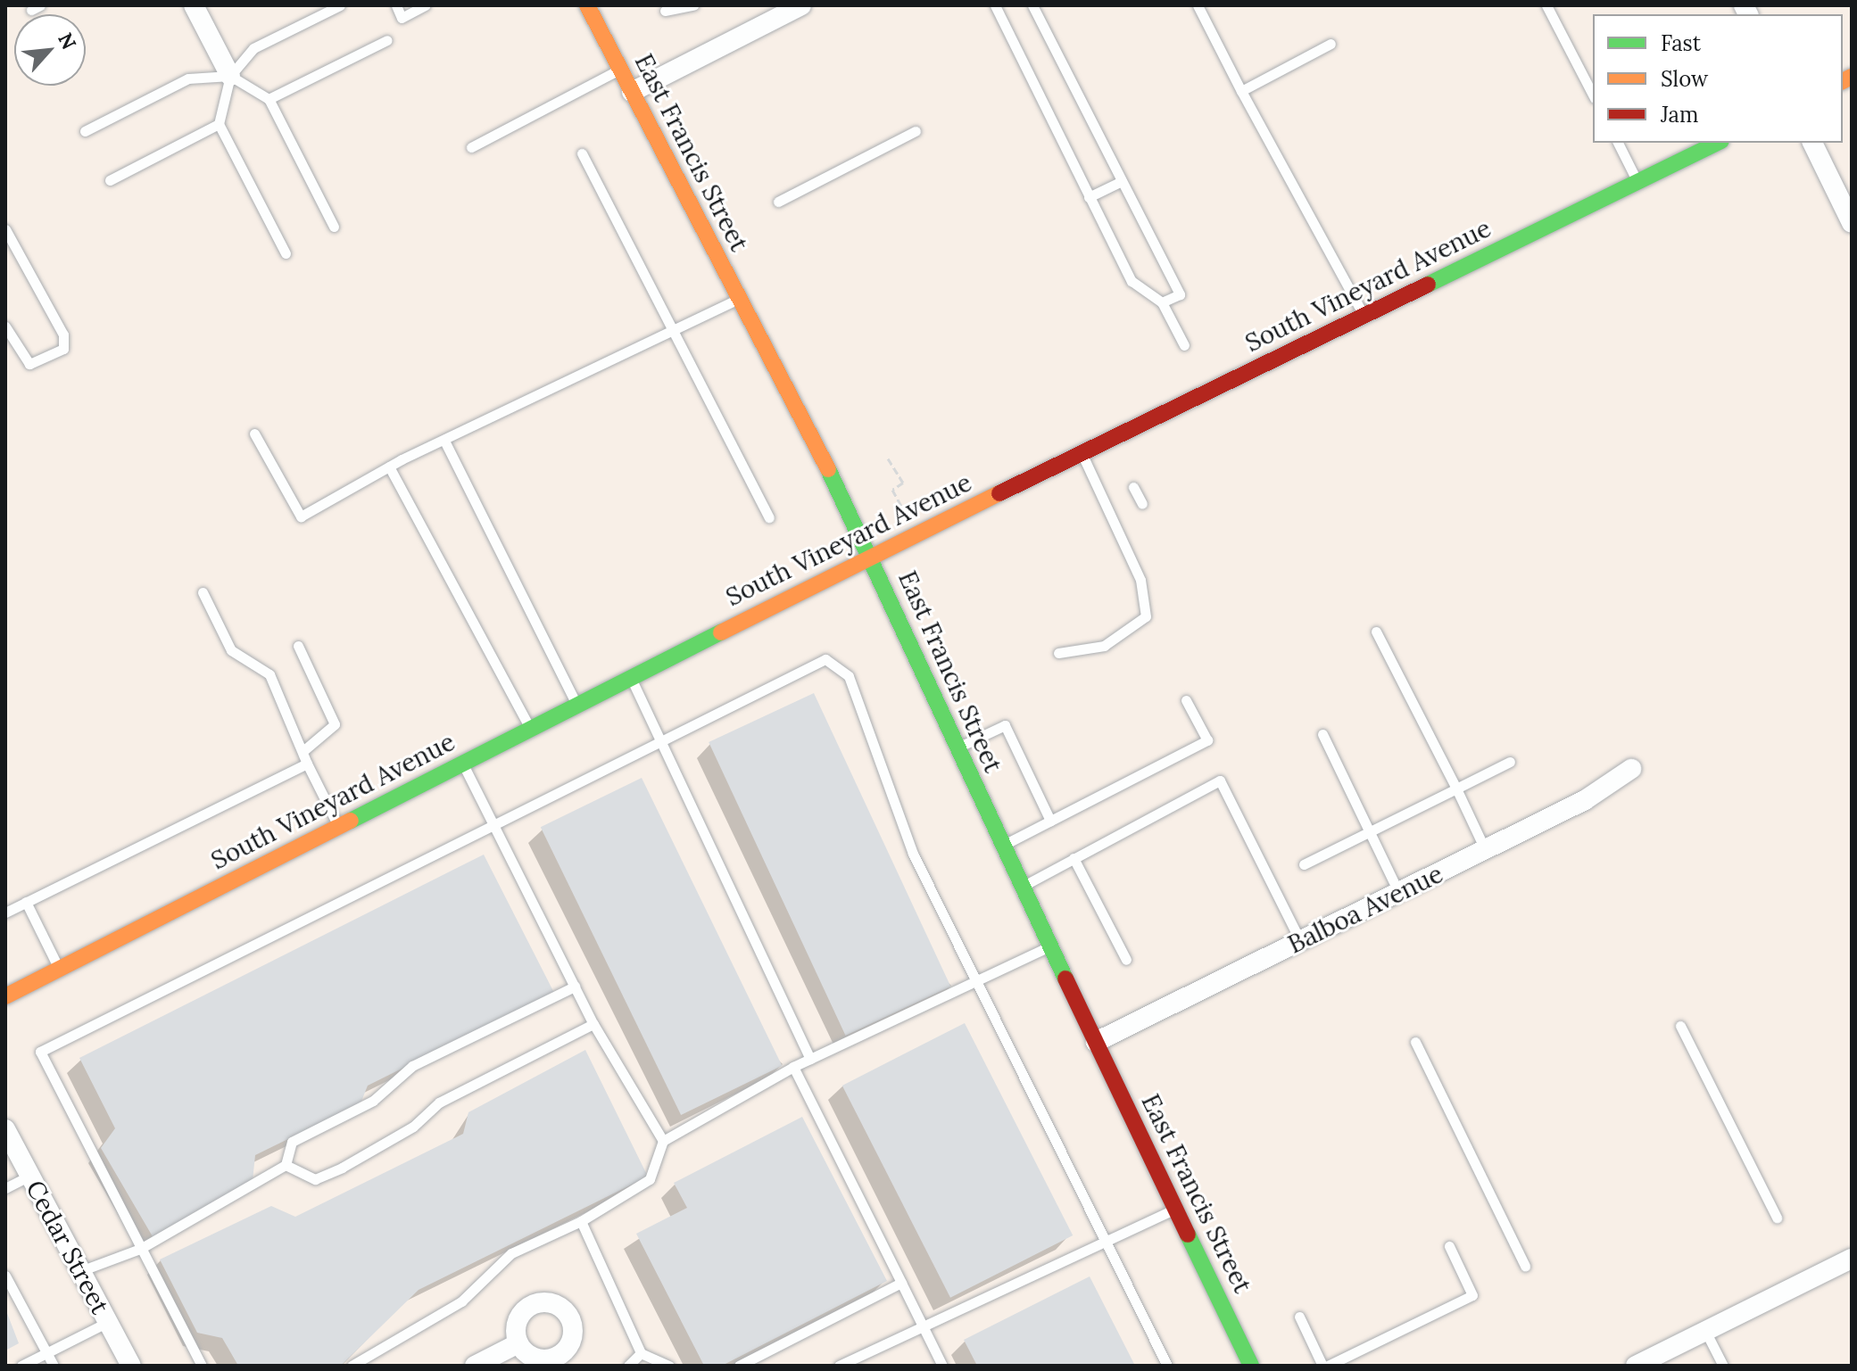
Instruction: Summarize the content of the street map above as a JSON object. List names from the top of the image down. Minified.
{"streets":{"main road":["East Francis Street","South Vineyard Avenue"],"street":["Balboa Avenue","Cedar Street"]},"crossings":[["East Francis Street","South Vineyard Avenue"],["East Francis Street","Balboa Avenue"]],"legend":["Fast","Slow","Jam"],"north":"top right"}
